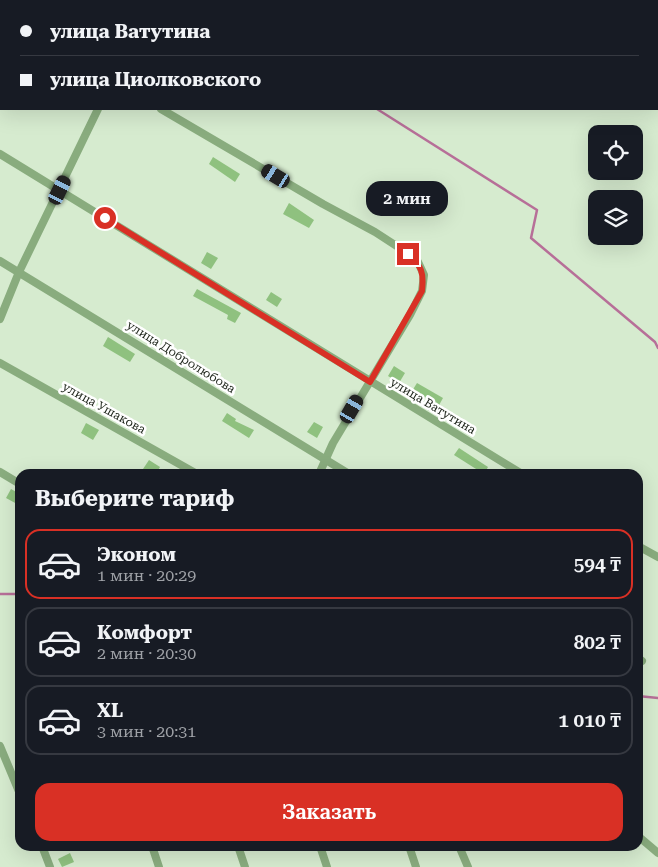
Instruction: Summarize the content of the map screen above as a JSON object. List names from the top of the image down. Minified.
{"streets":{"street":["улица Добролюбова","улица Ватутина","улица Ушакова"]},"page":{"banner":["улица Ватутина","улица Циолковского"],"bubble":"2 мин","heading":"Выберите тариф","list":[{"name":"Эконом","note":"1 мин · 20:29","value":"594 ₸"},{"name":"Комфорт","note":"2 мин · 20:30","value":"802 ₸"},{"name":"XL","note":"3 мин · 20:31","value":"1 010 ₸"}],"buttons":"Заказать"}}
